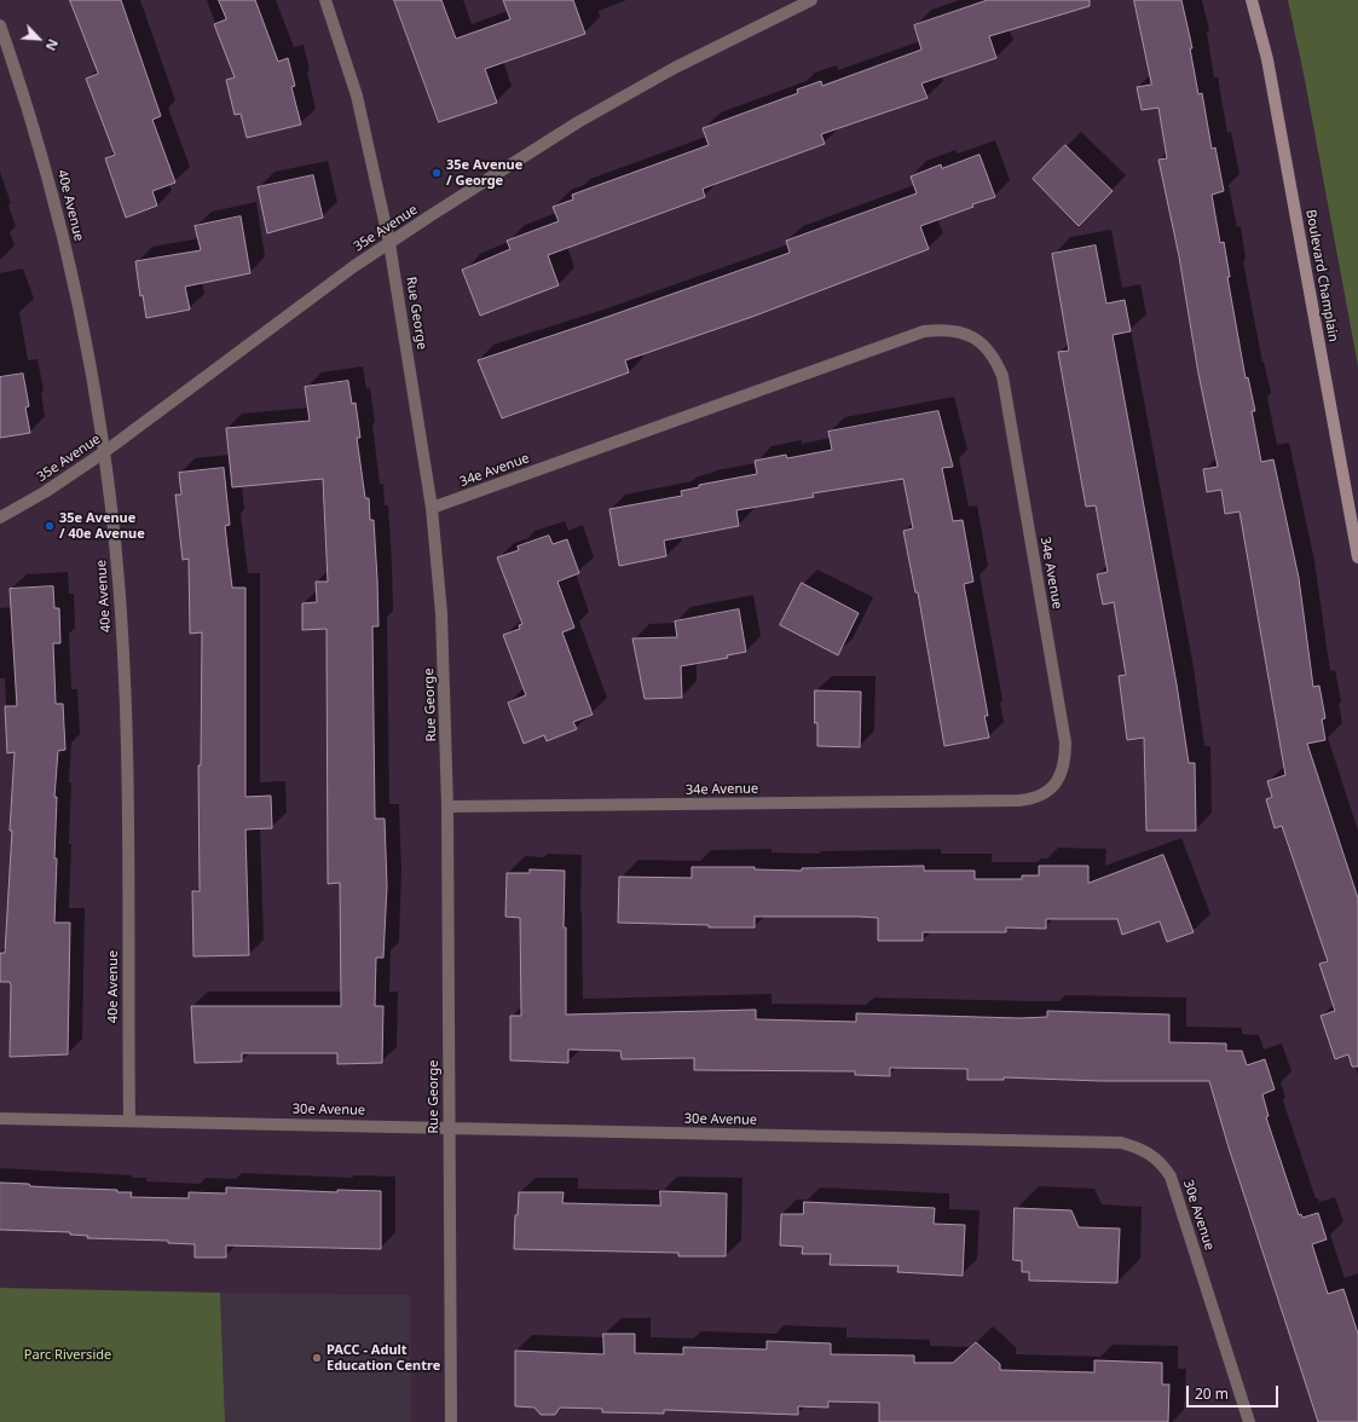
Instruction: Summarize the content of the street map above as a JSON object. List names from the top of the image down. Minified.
{"streets":{"main road":["Boulevard Champlain"],"street":["40e Avenue","35e Avenue","Rue George","34e Avenue","30e Avenue"]},"crossings":[["40e Avenue","35e Avenue"],["40e Avenue","30e Avenue"],["35e Avenue","Rue George"],["Rue George","34e Avenue"],["Rue George","30e Avenue"]],"parks":["Parc Riverside"],"places":["35e Avenue / George","35e Avenue / 40e Avenue","PACC - Adult Education Centre"],"scale_bar":"20 m","north":"bottom right"}
